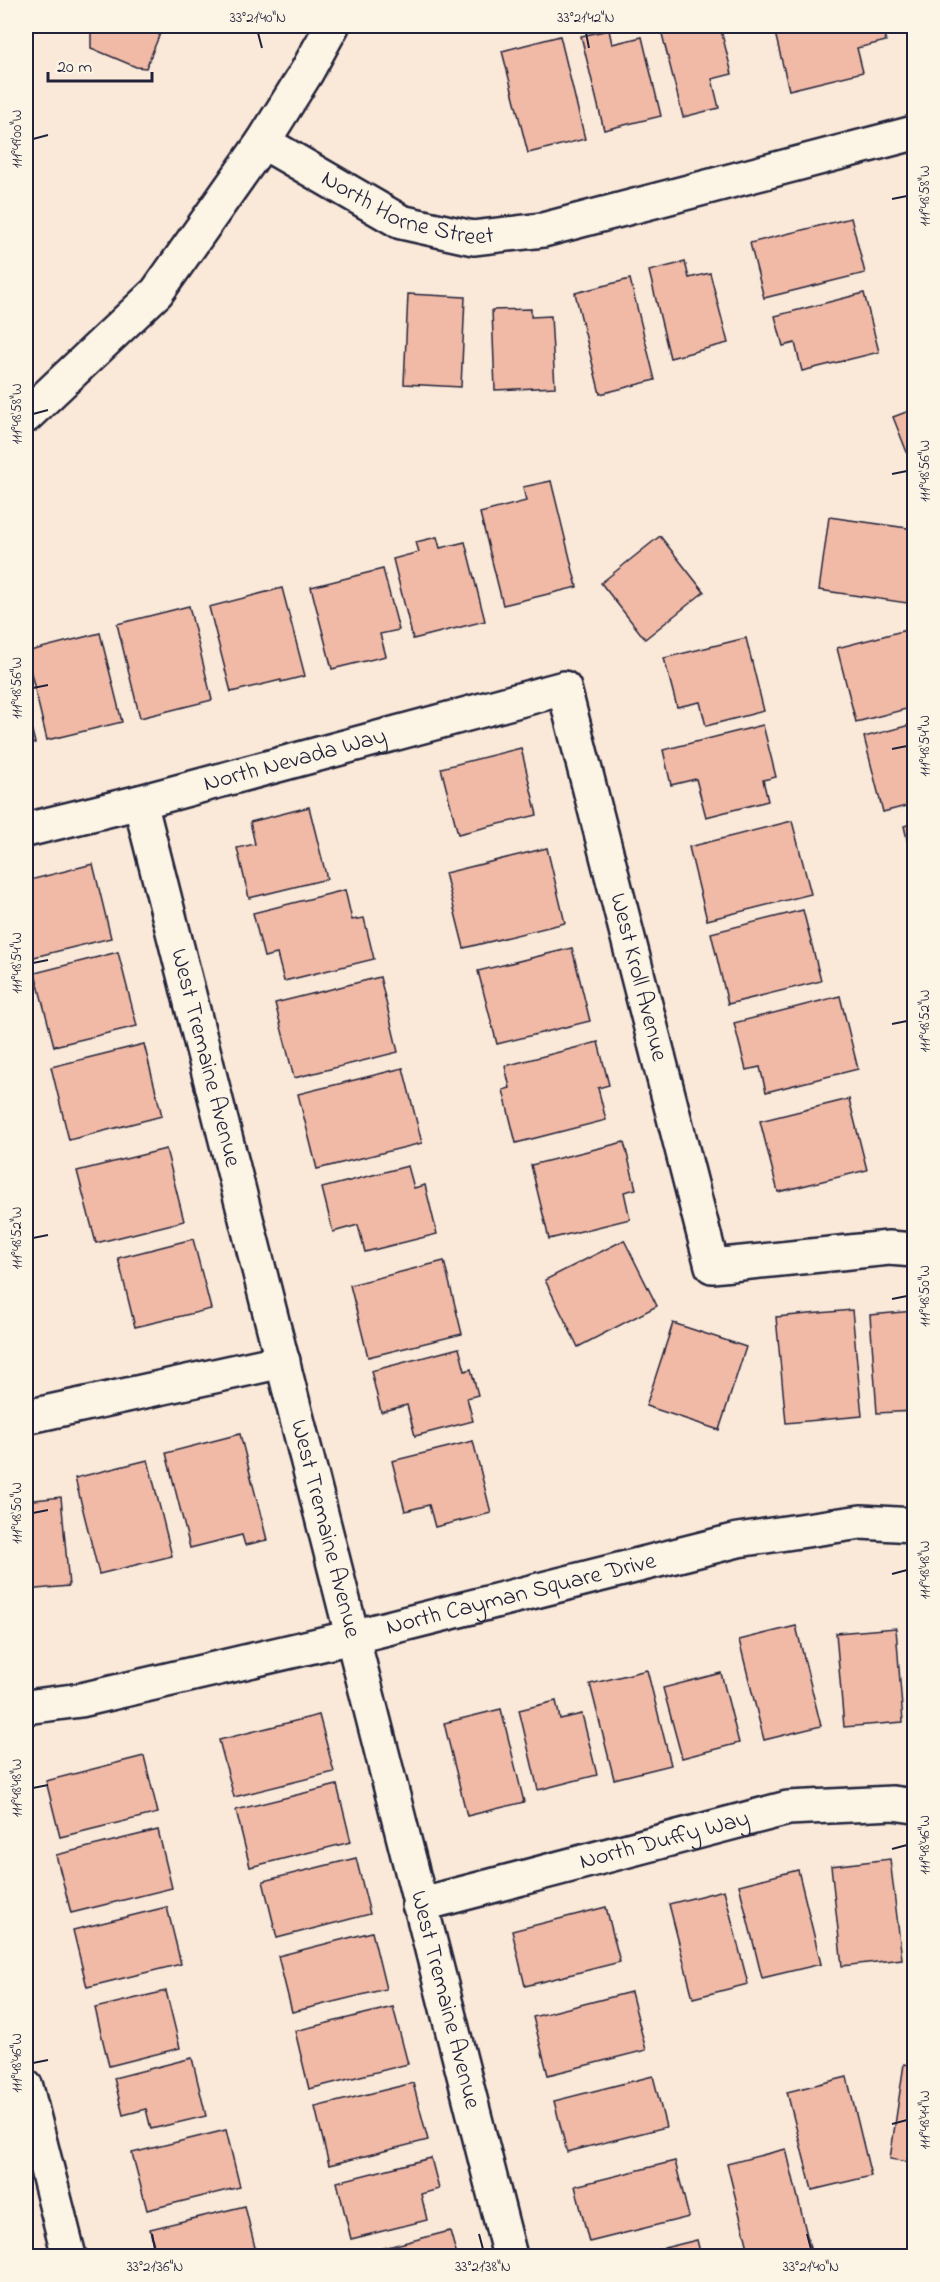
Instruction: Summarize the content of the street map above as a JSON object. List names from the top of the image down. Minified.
{"streets":{"street":["North Horne Street","North Nevada Way","West Kroll Avenue","West Tremaine Avenue","North Cayman Square Drive","North Duffy Way"]},"crossings":[["North Nevada Way","West Kroll Avenue"],["North Nevada Way","West Tremaine Avenue"],["West Tremaine Avenue","North Cayman Square Drive"],["West Tremaine Avenue","North Duffy Way"]],"scale_bar":"20 m","coordinates":["33°21'40\"N","33°21'42\"N","111°49'00\"W","111°48'58\"W","111°48'56\"W","111°48'54\"W","111°48'52\"W","111°48'50\"W","111°48'48\"W","111°48'46\"W","111°48'44\"W","33°21'36\"N","33°21'38\"N"]}
